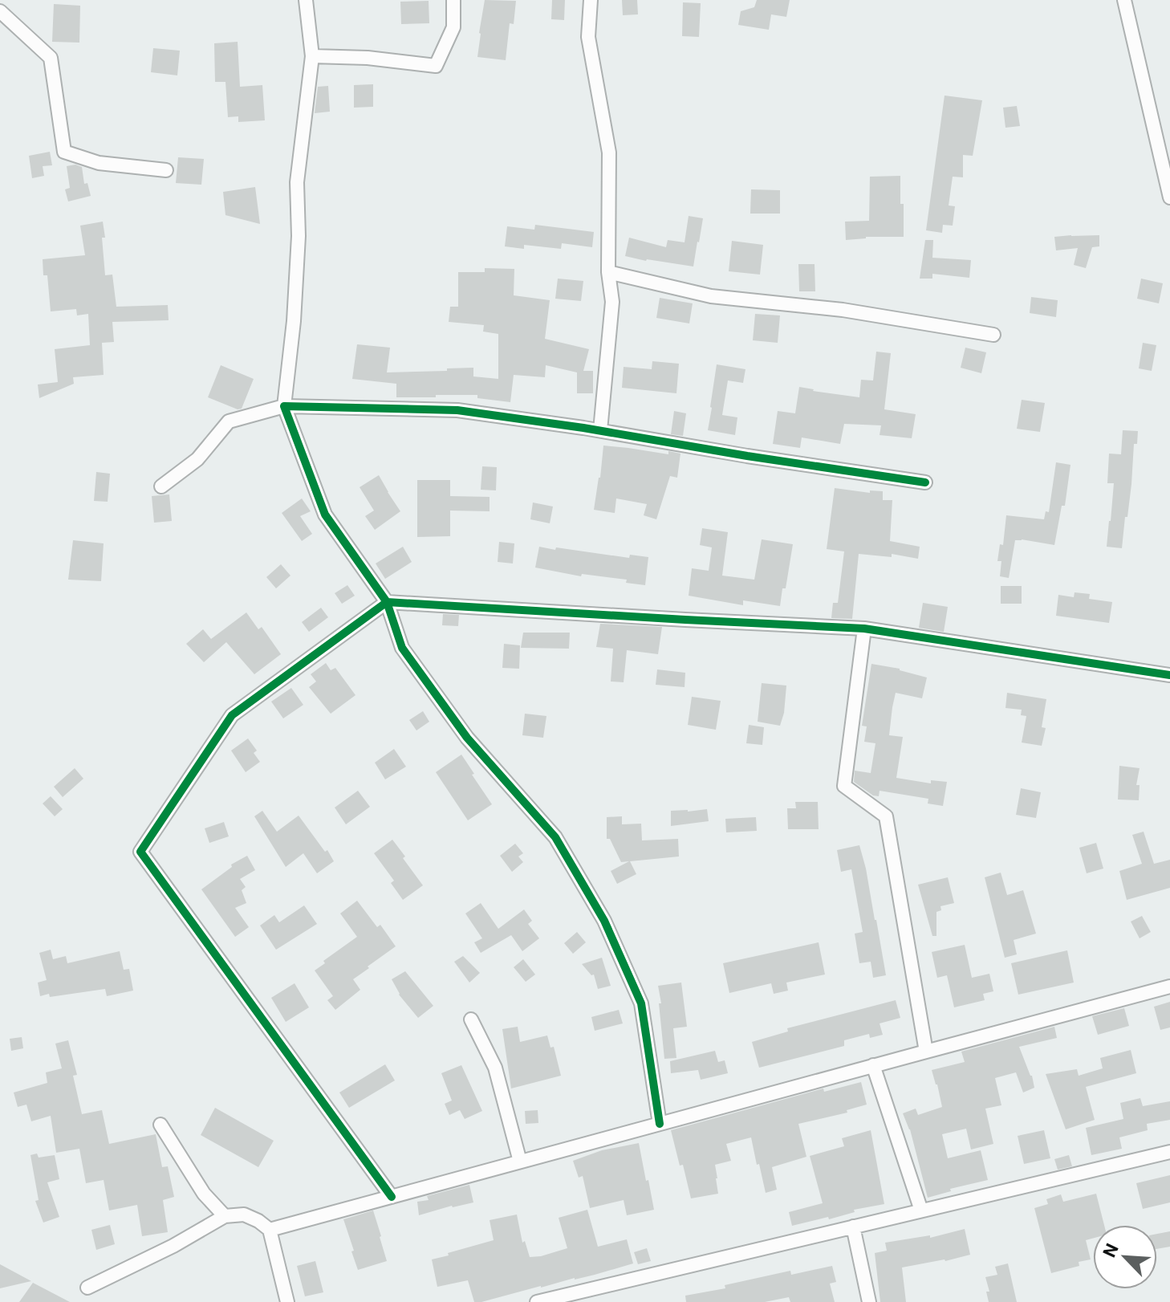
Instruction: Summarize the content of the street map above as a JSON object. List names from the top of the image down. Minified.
{"north":"top left"}
